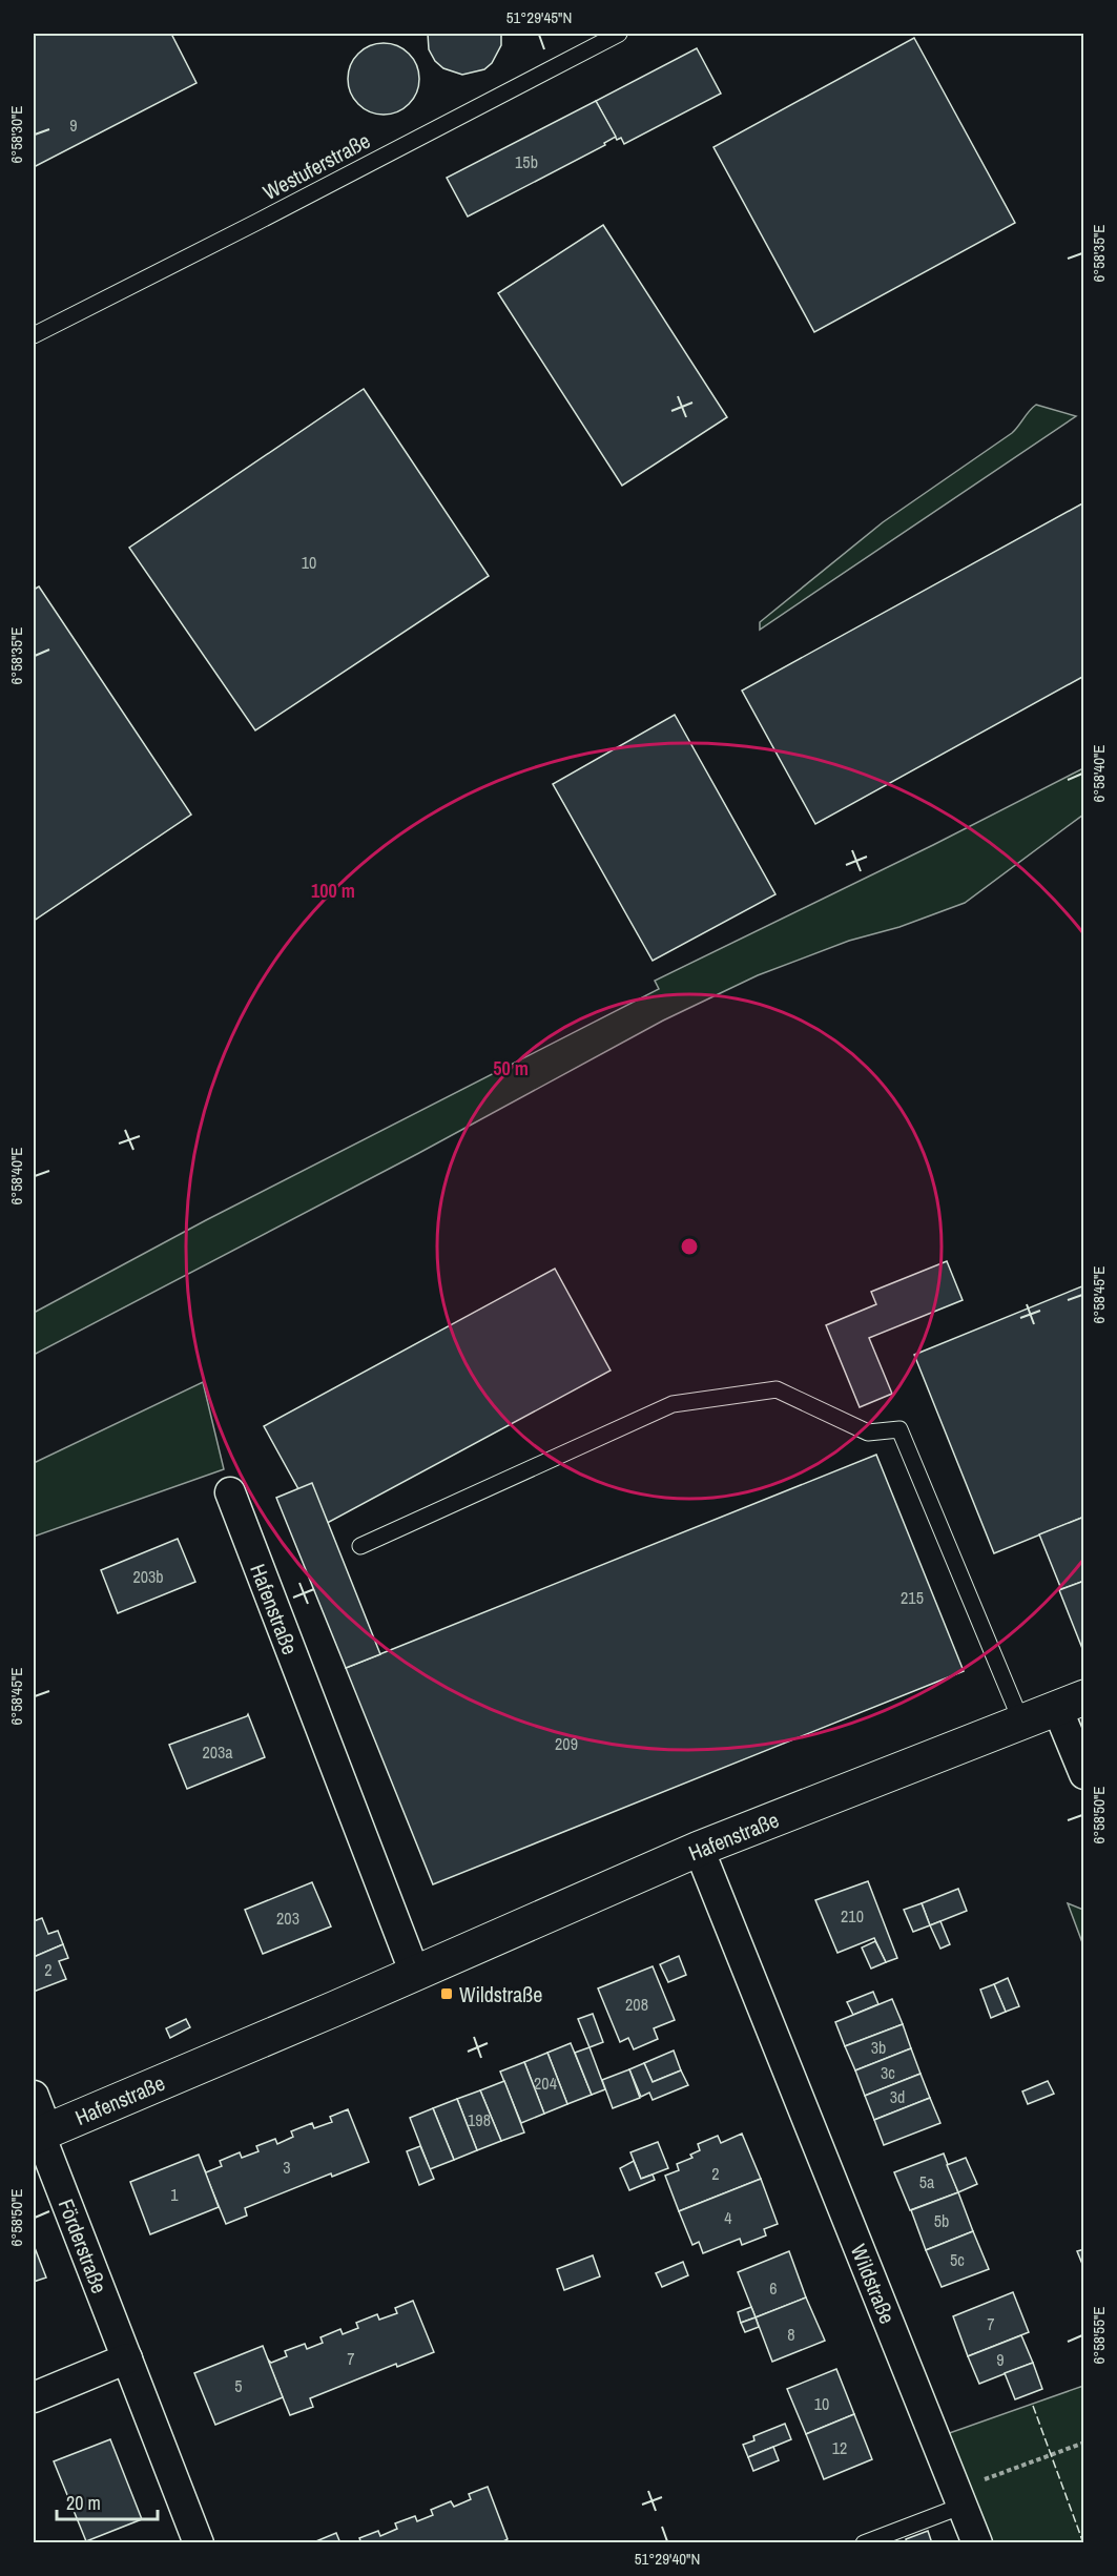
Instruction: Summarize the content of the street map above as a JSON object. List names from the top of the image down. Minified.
{"streets":{"street":["Hafenstraße","Förderstraße","Wildstraße"],"lane":["Westuferstraße"]},"crossings":[["Hafenstraße","Förderstraße"],["Hafenstraße","Wildstraße"]],"places":{"transit":["Wildstraße"]},"house_numbers":["9","15b","10","203b","215","209","203a","210","203","2","208","3b","3c","204","3d","198","3","2","5a","1","4","5b","5c","6","7","8","7","9","5","10","12"],"scale_bar":"20 m","coordinates":["51°29'45\"N","6°58'30\"E","6°58'35\"E","6°58'40\"E","6°58'45\"E","6°58'50\"E","6°58'55\"E","51°29'40\"N"],"rings":["100 m","50 m"]}
